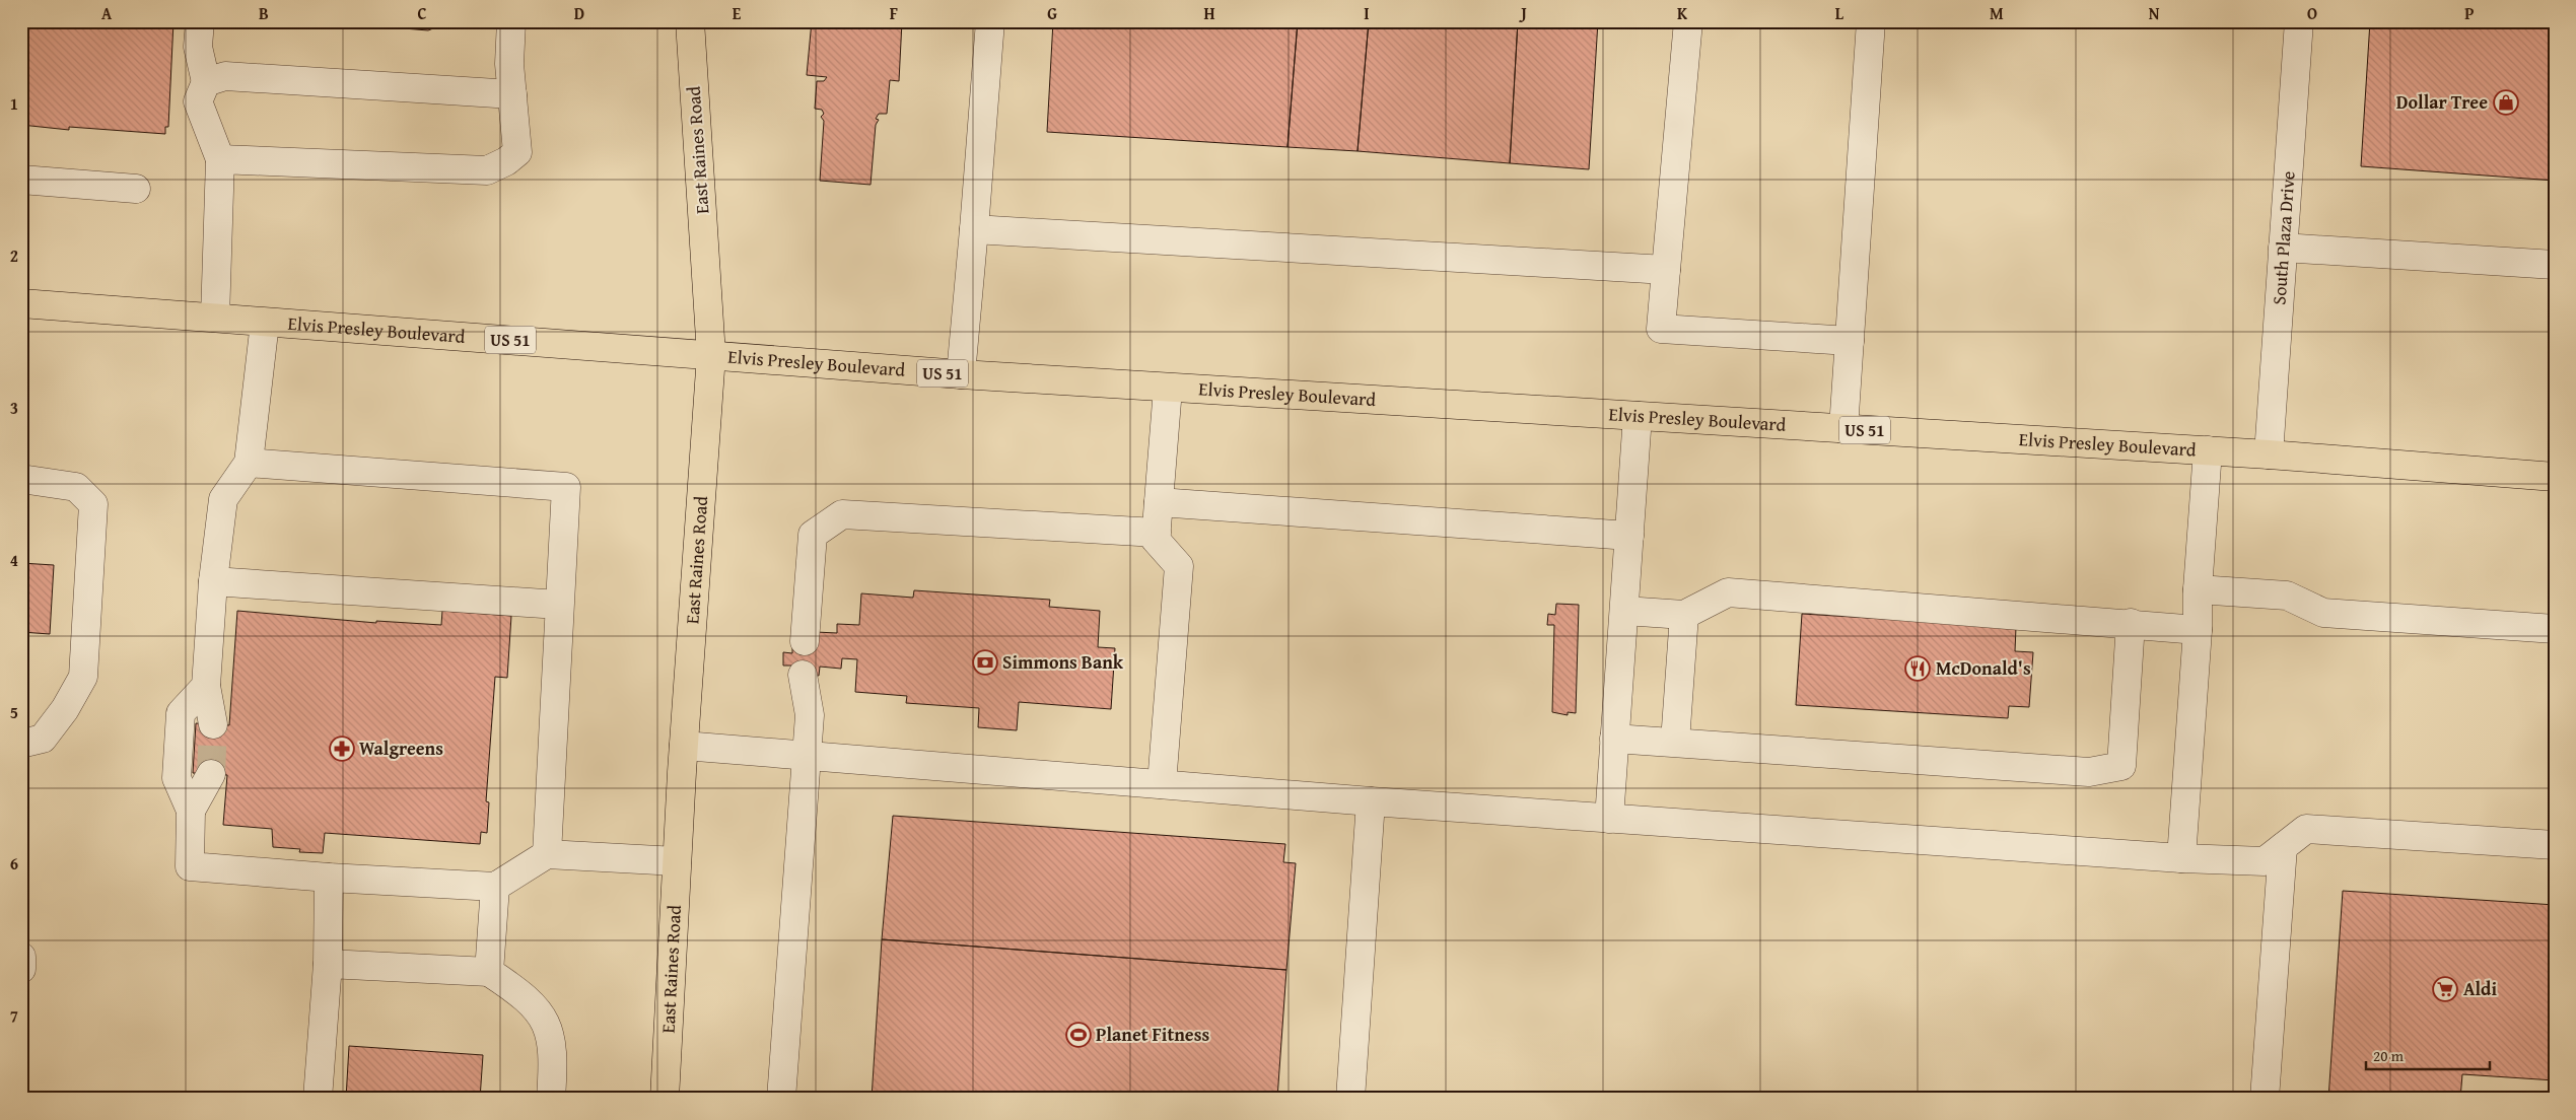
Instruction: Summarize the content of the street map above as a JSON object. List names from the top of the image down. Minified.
{"streets":{"main road":["East Raines Road","Elvis Presley Boulevard","US 51"],"street":["South Plaza Drive"]},"crossings":[["East Raines Road","Elvis Presley Boulevard"],["South Plaza Drive","Elvis Presley Boulevard"]],"places":{"shop":["Dollar Tree"],"bank":["Simmons Bank"],"restaurant":["McDonald's"],"pharmacy":["Walgreens"],"supermarket":["Aldi"],"sports":["Planet Fitness"]},"scale_bar":"20 m","grid":{"columns":["A","B","C","D","E","F","G","H","I","J","K","L","M","N","O","P"],"rows":["1","2","3","4","5","6","7"]}}
